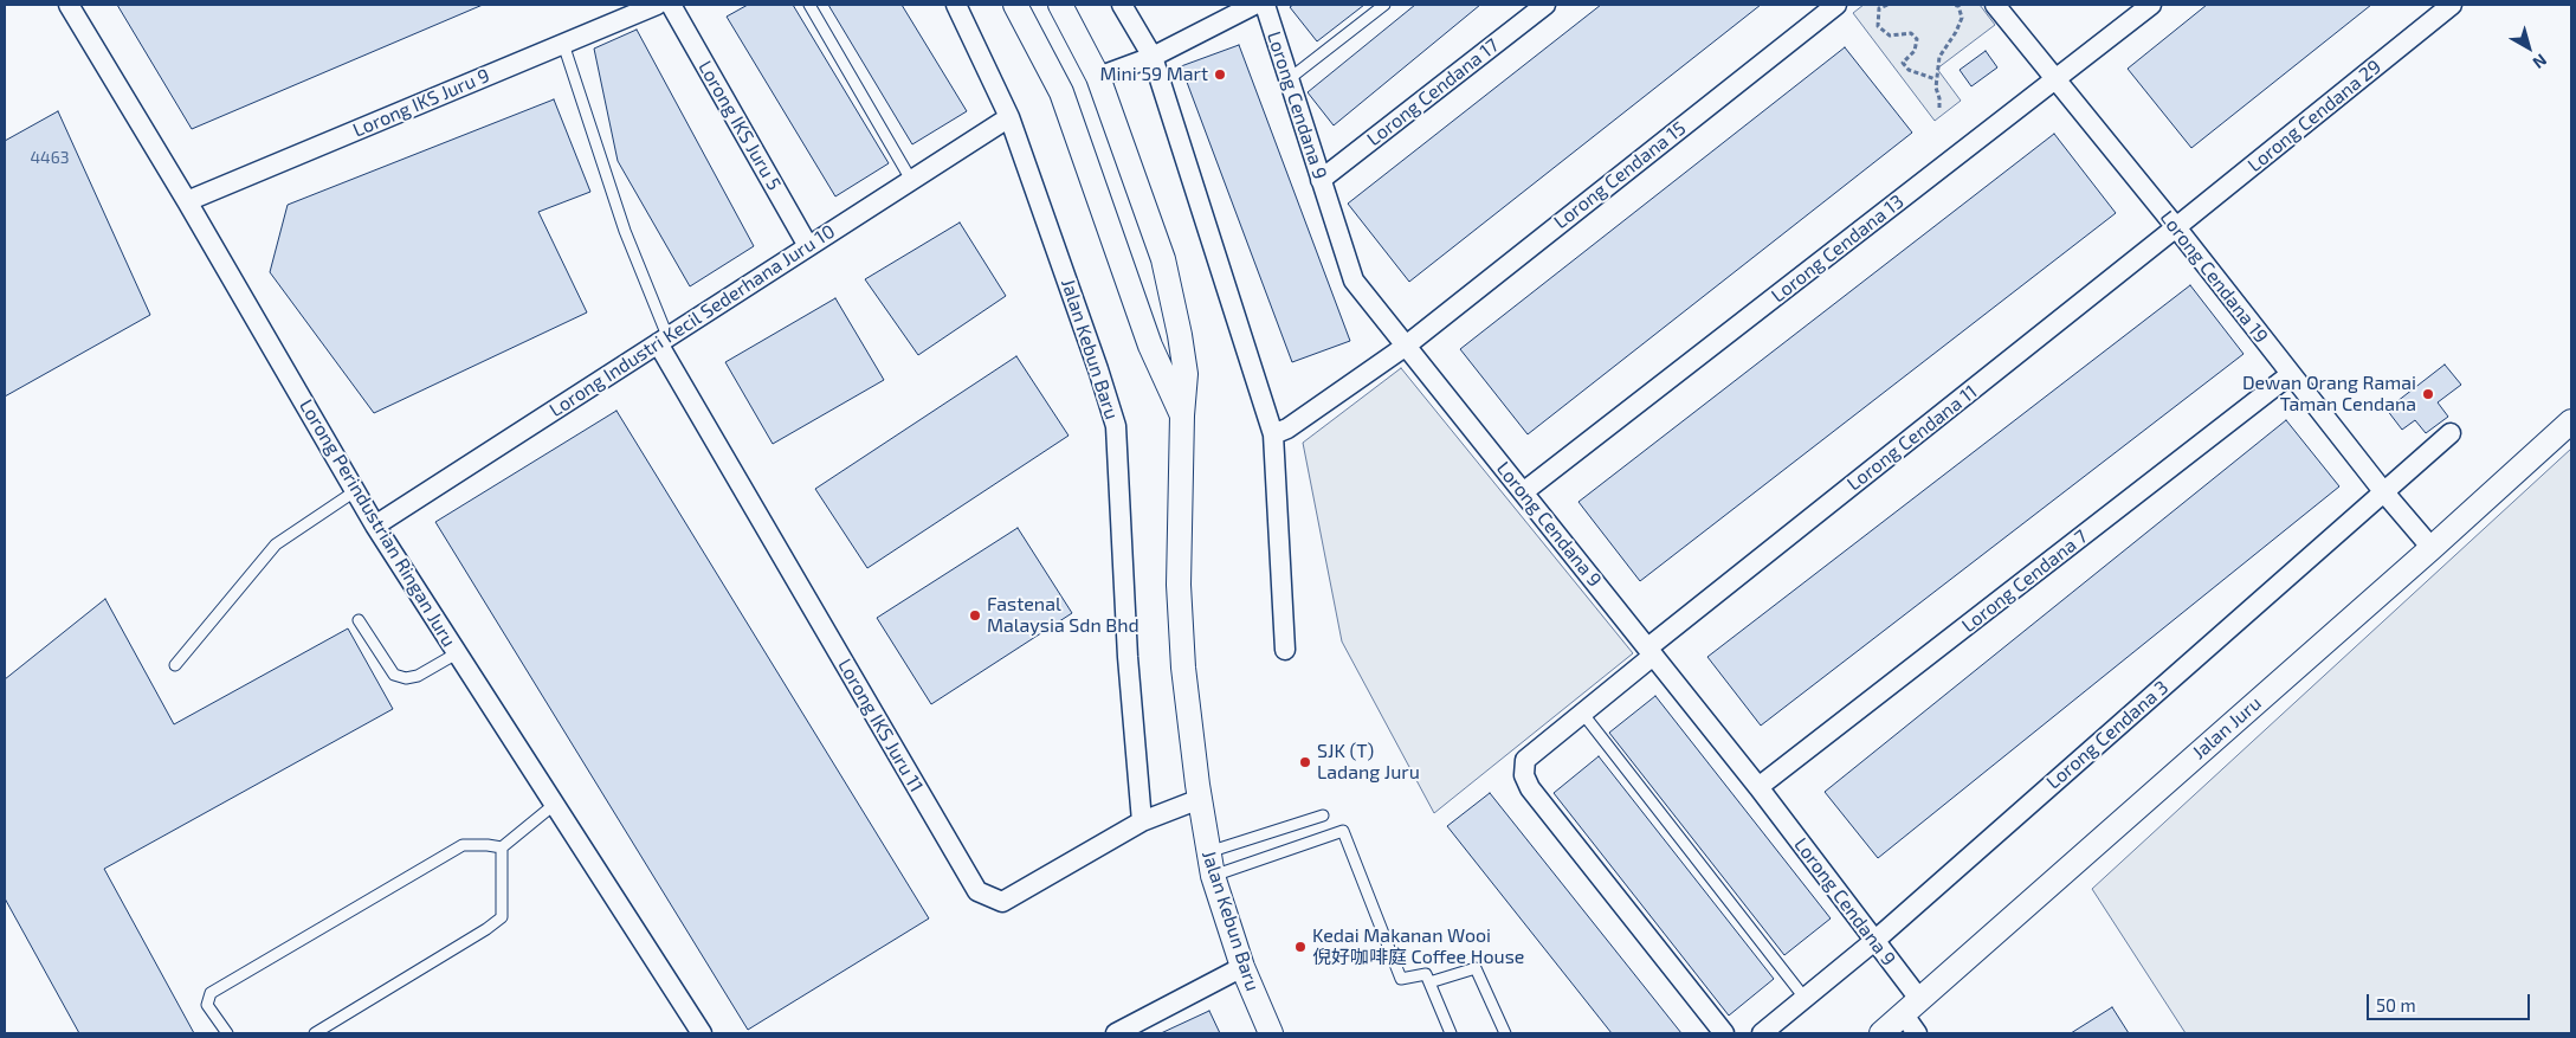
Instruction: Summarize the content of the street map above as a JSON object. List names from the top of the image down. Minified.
{"streets":{"street":["Lorong Cendana 17","Lorong IKS Juru 9","Lorong Cendana 9","Lorong Cendana 29","Lorong IKS Juru 5","Lorong Cendana 15","Lorong Cendana 13","Lorong Cendana 19","Lorong Industri Kecil Sederhana Juru 10","Jalan Kebun Baru","Lorong Cendana 11","Lorong Perindustrian Ringan Juru","Lorong Cendana 7","Lorong IKS Juru 11","Jalan Juru","Lorong Cendana 3"]},"crossings":[["Lorong Cendana 17","Lorong Cendana 9"],["Lorong IKS Juru 9","Lorong Perindustrian Ringan Juru"],["Lorong Cendana 9","Lorong Cendana 15"],["Lorong Cendana 9","Lorong Cendana 13"],["Lorong Cendana 9","Lorong Cendana 11"],["Lorong Cendana 9","Lorong Cendana 7"],["Lorong Cendana 9","Jalan Juru"],["Lorong Cendana 9","Lorong Cendana 3"],["Lorong Cendana 29","Lorong Cendana 19"],["Lorong Cendana 29","Lorong Cendana 11"],["Lorong IKS Juru 5","Lorong Industri Kecil Sederhana Juru 10"],["Lorong Cendana 13","Lorong Cendana 19"],["Lorong Cendana 19","Lorong Cendana 11"],["Lorong Cendana 19","Lorong Cendana 7"],["Lorong Cendana 19","Jalan Juru"],["Lorong Cendana 19","Lorong Cendana 3"],["Lorong Industri Kecil Sederhana Juru 10","Jalan Kebun Baru"],["Lorong Industri Kecil Sederhana Juru 10","Lorong Perindustrian Ringan Juru"],["Lorong Industri Kecil Sederhana Juru 10","Lorong IKS Juru 11"],["Jalan Kebun Baru","Lorong IKS Juru 11"]],"places":["Mini 59 Mart","Dewan Orang Ramai Taman Cendana","Fastenal Malaysia Sdn Bhd","SJK (T) Ladang Juru","Kedai Makanan Wooi 倪好咖啡庭 Coffee House"],"house_numbers":["4463"],"scale_bar":"50 m","north":"bottom right"}
